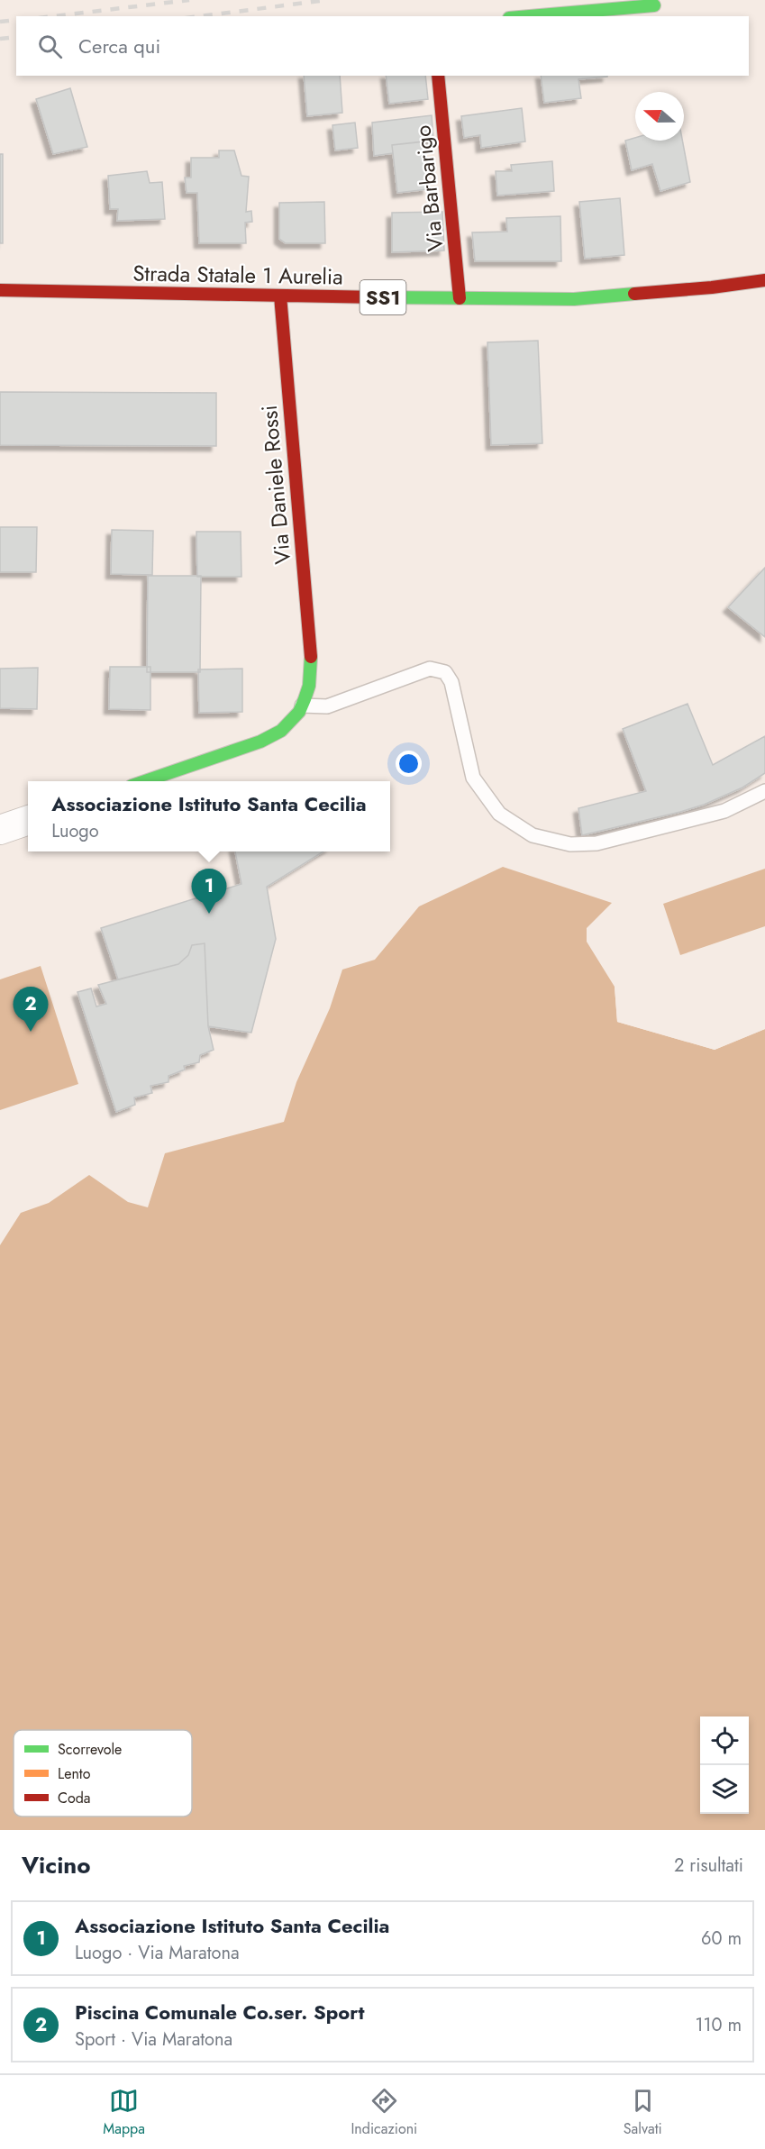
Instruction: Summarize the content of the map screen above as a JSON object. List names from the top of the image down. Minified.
{"streets":{"street":["Via Barbarigo","Strada Statale 1 Aurelia","SS1","Via Daniele Rossi"]},"crossings":[["Via Barbarigo","Strada Statale 1 Aurelia"],["Strada Statale 1 Aurelia","Via Daniele Rossi"]],"legend":["Scorrevole","Lento","Coda"],"north":"left","page":{"search":"Cerca qui","popup":["Associazione Istituto Santa Cecilia","Luogo"],"pins":["1","2"],"heading":["Vicino","2 risultati"],"list":[{"mark":"1","name":"Associazione Istituto Santa Cecilia","note":"Luogo · Via Maratona","value":"60 m"},{"mark":"2","name":"Piscina Comunale Co.ser. Sport","note":"Sport · Via Maratona","value":"110 m"}],"nav":["Mappa","Indicazioni","Salvati"]}}
